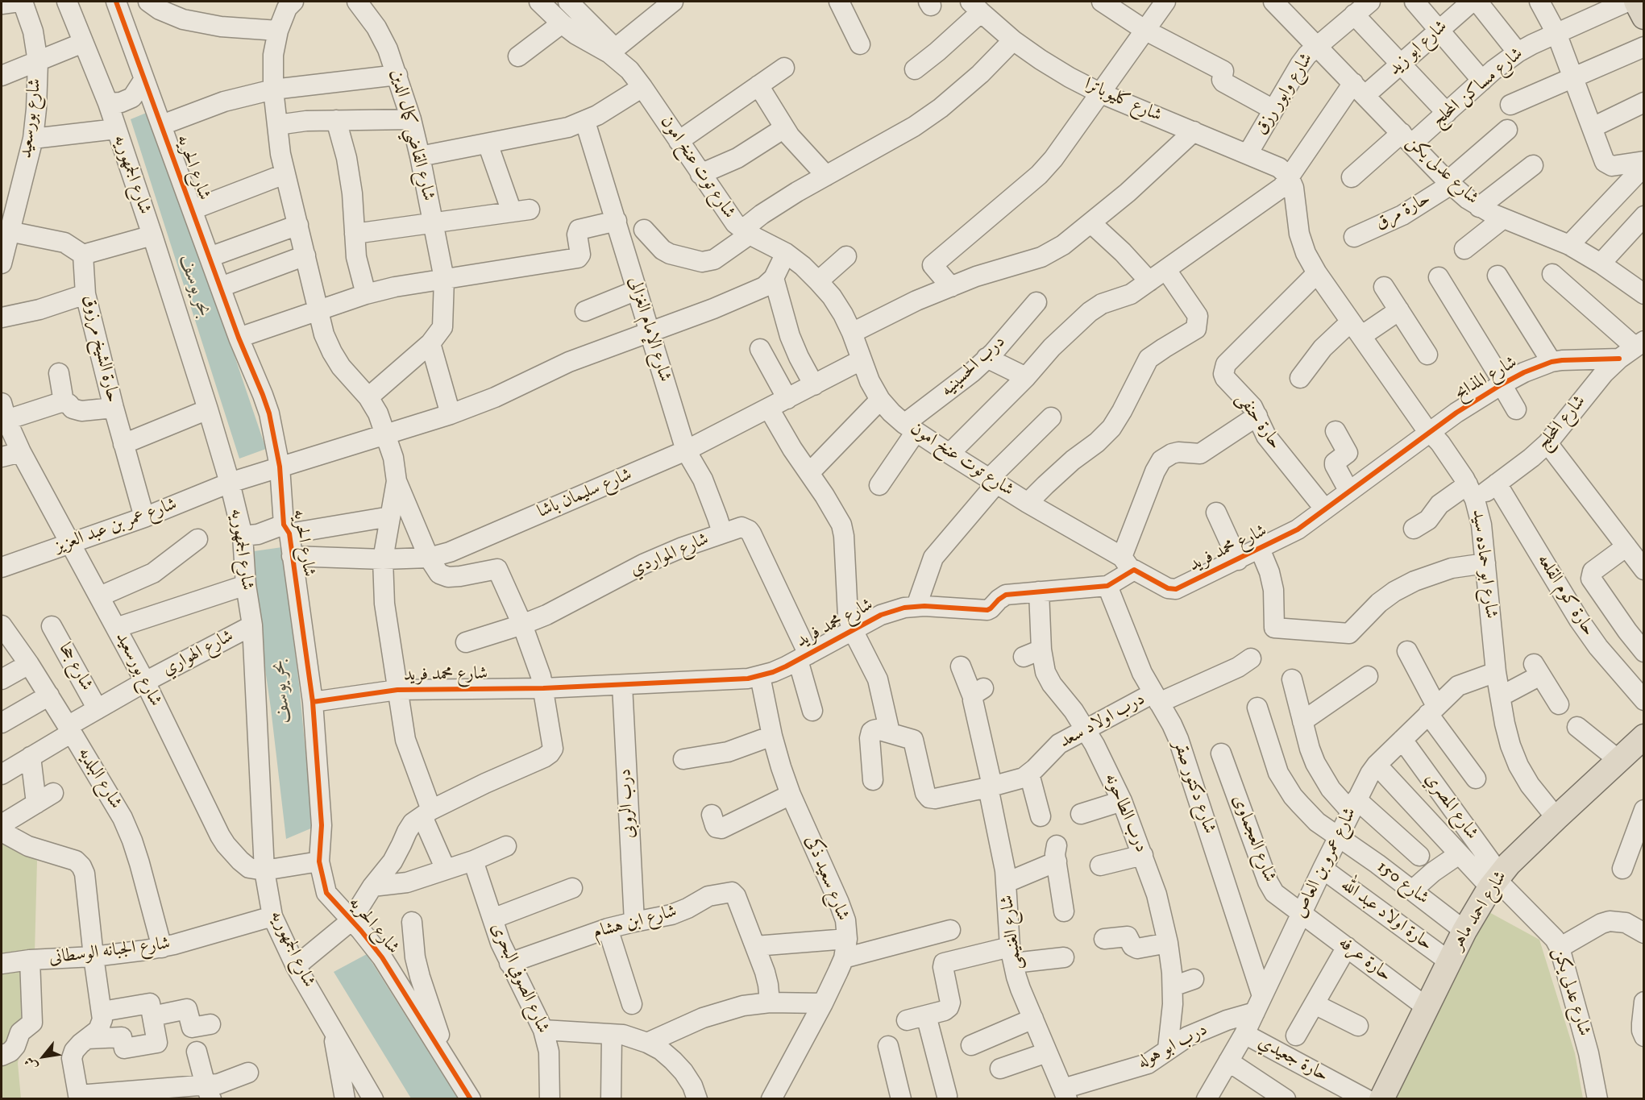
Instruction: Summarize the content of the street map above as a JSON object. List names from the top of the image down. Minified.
{"streets":{"main road":["شارع احمد ماهر"],"street":["شارع ابو زيد","شارع مساكن المحلج","شارع وابور رزق","شارع كليوباترا","شارع بورسعيد","شارع القاضي كمال الدين","شارع الحريه","شارع توت عنخ امون","شارع عدلى يكن","شارع الجمهوريه","حارة مرق","شارع الإمام الغزالى","حارة الشيخ مرزوق","درب الحسينيه","شارع المذابح","حارة حنفى","شارع المحلج","شارع سليمان باشا","شارع عمر بن عبد العزيز","شارع محمد فريد","شارع المواردي","شارع ابو حماده سيد","حارة كوم القلعه","شارع الهواري","شارع جحا","درب اولاد سعد","شارع البلديه","شارع دكتور صقر","درب الروبى","شارع المصري","درب الطاحونه","شارع العجماوى","شارع عمرو بن العاص","شارع سعيد ذكى","شارع 150","حارة اولاد عبد الله","شارع ابن هشام","شارع الغنيمى","شارع الجبانه الوسطانى","حارة عرفه","شارع الصوفي البحرى","درب ابو هوله","حارة جعيدي"]},"crossings":[["شارع ابو زيد","شارع كليوباترا"],["شارع ابو زيد","شارع توت عنخ امون"],["شارع ابو زيد","شارع عدلى يكن"],["شارع ابو زيد","شارع ابو حماده سيد"],["شارع مساكن المحلج","شارع عدلى يكن"],["شارع وابور رزق","شارع كليوباترا"],["شارع وابور رزق","شارع عدلى يكن"],["شارع كليوباترا","شارع ابو حماده سيد"],["شارع بورسعيد","شارع الجمهوريه"],["شارع بورسعيد","شارع عمر بن عبد العزيز"],["شارع بورسعيد","شارع الهواري"],["شارع الحريه","شارع سليمان باشا"],["شارع الحريه","شارع عمر بن عبد العزيز"],["شارع الحريه","شارع محمد فريد"],["شارع توت عنخ امون","درب الحسينيه"],["شارع توت عنخ امون","شارع سليمان باشا"],["شارع توت عنخ امون","شارع محمد فريد"],["شارع عدلى يكن","حارة مرق"],["شارع عدلى يكن","شارع المصري"],["شارع عدلى يكن","شارع احمد ماهر"],["شارع الجمهوريه","شارع عمر بن عبد العزيز"],["شارع الجمهوريه","شارع الهواري"],["شارع الجمهوريه","شارع الجبانه الوسطانى"],["شارع الإمام الغزالى","شارع سليمان باشا"],["شارع الإمام الغزالى","شارع عمر بن عبد العزيز"],["شارع الإمام الغزالى","شارع المواردي"],["حارة الشيخ مرزوق","شارع عمر بن عبد العزيز"],["شارع المذابح","شارع المحلج"],["شارع المذابح","شارع محمد فريد"],["شارع المذابح","شارع ابو حماده سيد"],["حارة حنفى","شارع محمد فريد"],["حارة حنفى","شارع ابو حماده سيد"],["شارع المحلج","شارع ابو حماده سيد"],["شارع المحلج","حارة كوم القلعه"],["شارع محمد فريد","شارع المواردي"],["شارع محمد فريد","شارع ابو حماده سيد"],["شارع محمد فريد","شارع دكتور صقر"],["شارع محمد فريد","درب الروبى"],["شارع محمد فريد","درب الطاحونه"],["شارع محمد فريد","شارع سعيد ذكى"],["شارع ابو حماده سيد","شارع عمرو بن العاص"],["شارع ابو حماده سيد","شارع احمد ماهر"],["شارع الهواري","شارع جحا"],["شارع الهواري","شارع البلديه"],["درب اولاد سعد","شارع دكتور صقر"],["درب اولاد سعد","درب الطاحونه"],["درب اولاد سعد","شارع الغنيمى"],["شارع البلديه","شارع الجبانه الوسطانى"],["شارع دكتور صقر","شارع عمرو بن العاص"],["شارع دكتور صقر","درب ابو هوله"],["درب الروبى","شارع ابن هشام"],["شارع المصري","شارع عمرو بن العاص"],["شارع المصري","شارع احمد ماهر"],["درب الطاحونه","درب ابو هوله"],["شارع العجماوى","شارع عمرو بن العاص"],["شارع العجماوى","حارة عرفه"],["شارع عمرو بن العاص","شارع 150"],["شارع عمرو بن العاص","حارة اولاد عبد الله"],["شارع عمرو بن العاص","حارة عرفه"],["شارع عمرو بن العاص","درب ابو هوله"],["شارع عمرو بن العاص","حارة جعيدي"],["شارع 150","شارع احمد ماهر"],["شارع احمد ماهر","حارة اولاد عبد الله"],["شارع احمد ماهر","حارة عرفه"],["شارع ابن هشام","شارع الصوفي البحرى"],["شارع الغنيمى","درب ابو هوله"]],"water":["بحر يوسف"],"north":"bottom left"}
